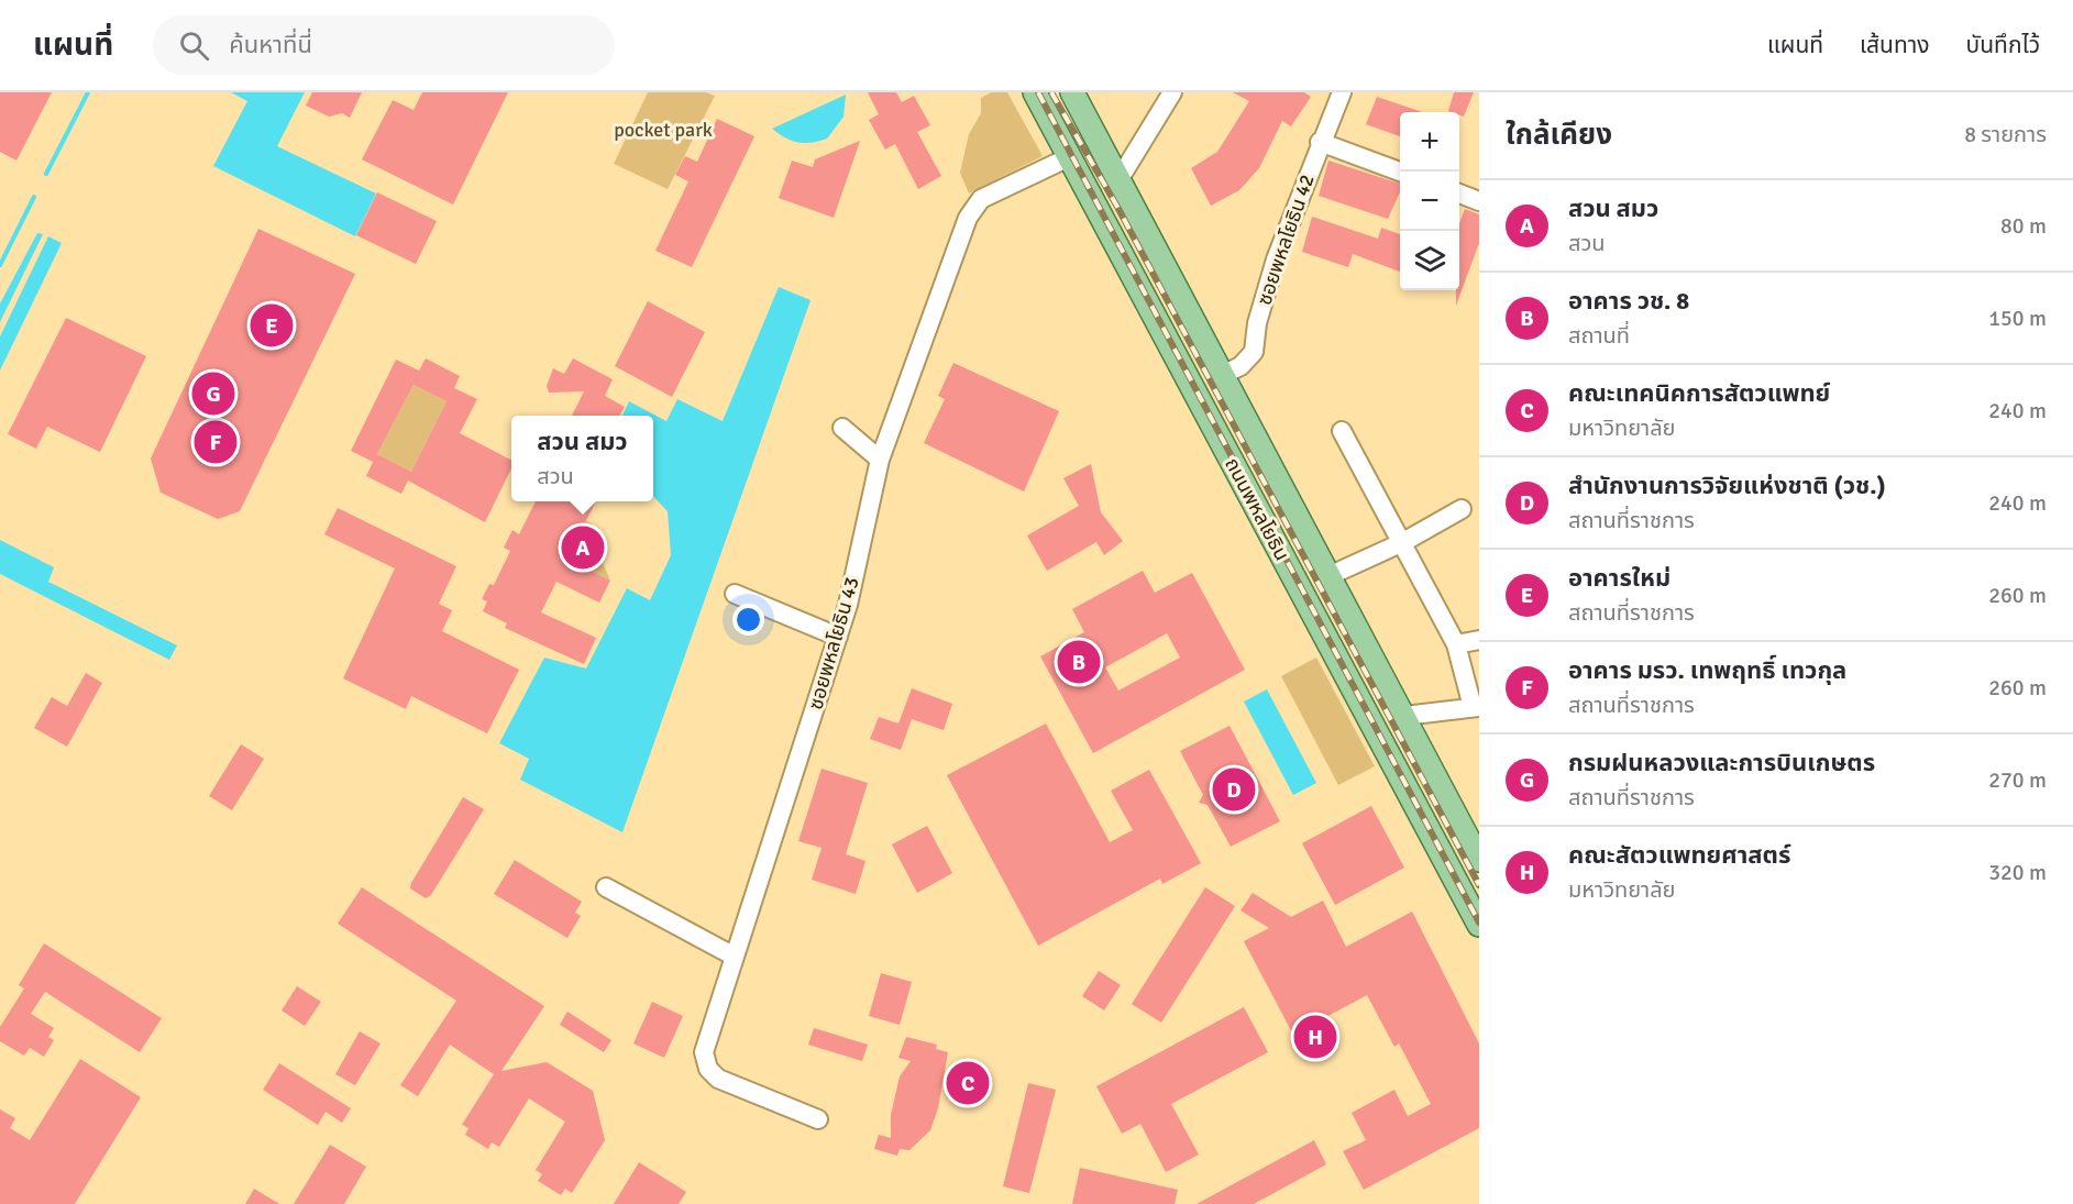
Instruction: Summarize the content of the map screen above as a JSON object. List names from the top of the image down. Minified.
{"streets":{"main road":["ถนนพหลโยธิน"],"street":["ซอยพหลโยธิน 42","ซอยพหลโยธิน 43"]},"crossings":[["ซอยพหลโยธิน 42","ถนนพหลโยธิน"],["ถนนพหลโยธิน","ซอยพหลโยธิน 43"]],"parks":["pocket park"],"page":{"header":"แผนที่","search":"ค้นหาที่นี่","nav":["แผนที่","เส้นทาง","บันทึกไว้"],"heading":["ใกล้เคียง","8 รายการ"],"map_buttons":["+","−"],"list":[{"mark":"A","name":"สวน สมว","note":"สวน","value":"80 m"},{"mark":"B","name":"อาคาร วช. 8","note":"สถานที่","value":"150 m"},{"mark":"C","name":"คณะเทคนิคการสัตวแพทย์","note":"มหาวิทยาลัย","value":"240 m"},{"mark":"D","name":"สำนักงานการวิจัยแห่งชาติ (วช.)","note":"สถานที่ราชการ","value":"240 m"},{"mark":"E","name":"อาคารใหม่","note":"สถานที่ราชการ","value":"260 m"},{"mark":"F","name":"อาคาร มรว. เทพฤทธิ์ เทวกุล","note":"สถานที่ราชการ","value":"260 m"},{"mark":"G","name":"กรมฝนหลวงและการบินเกษตร","note":"สถานที่ราชการ","value":"270 m"},{"mark":"H","name":"คณะสัตวแพทยศาสตร์","note":"มหาวิทยาลัย","value":"320 m"}],"pins":["E","G","F","A","B","D","H","C"],"popup":["สวน สมว","สวน"]}}
